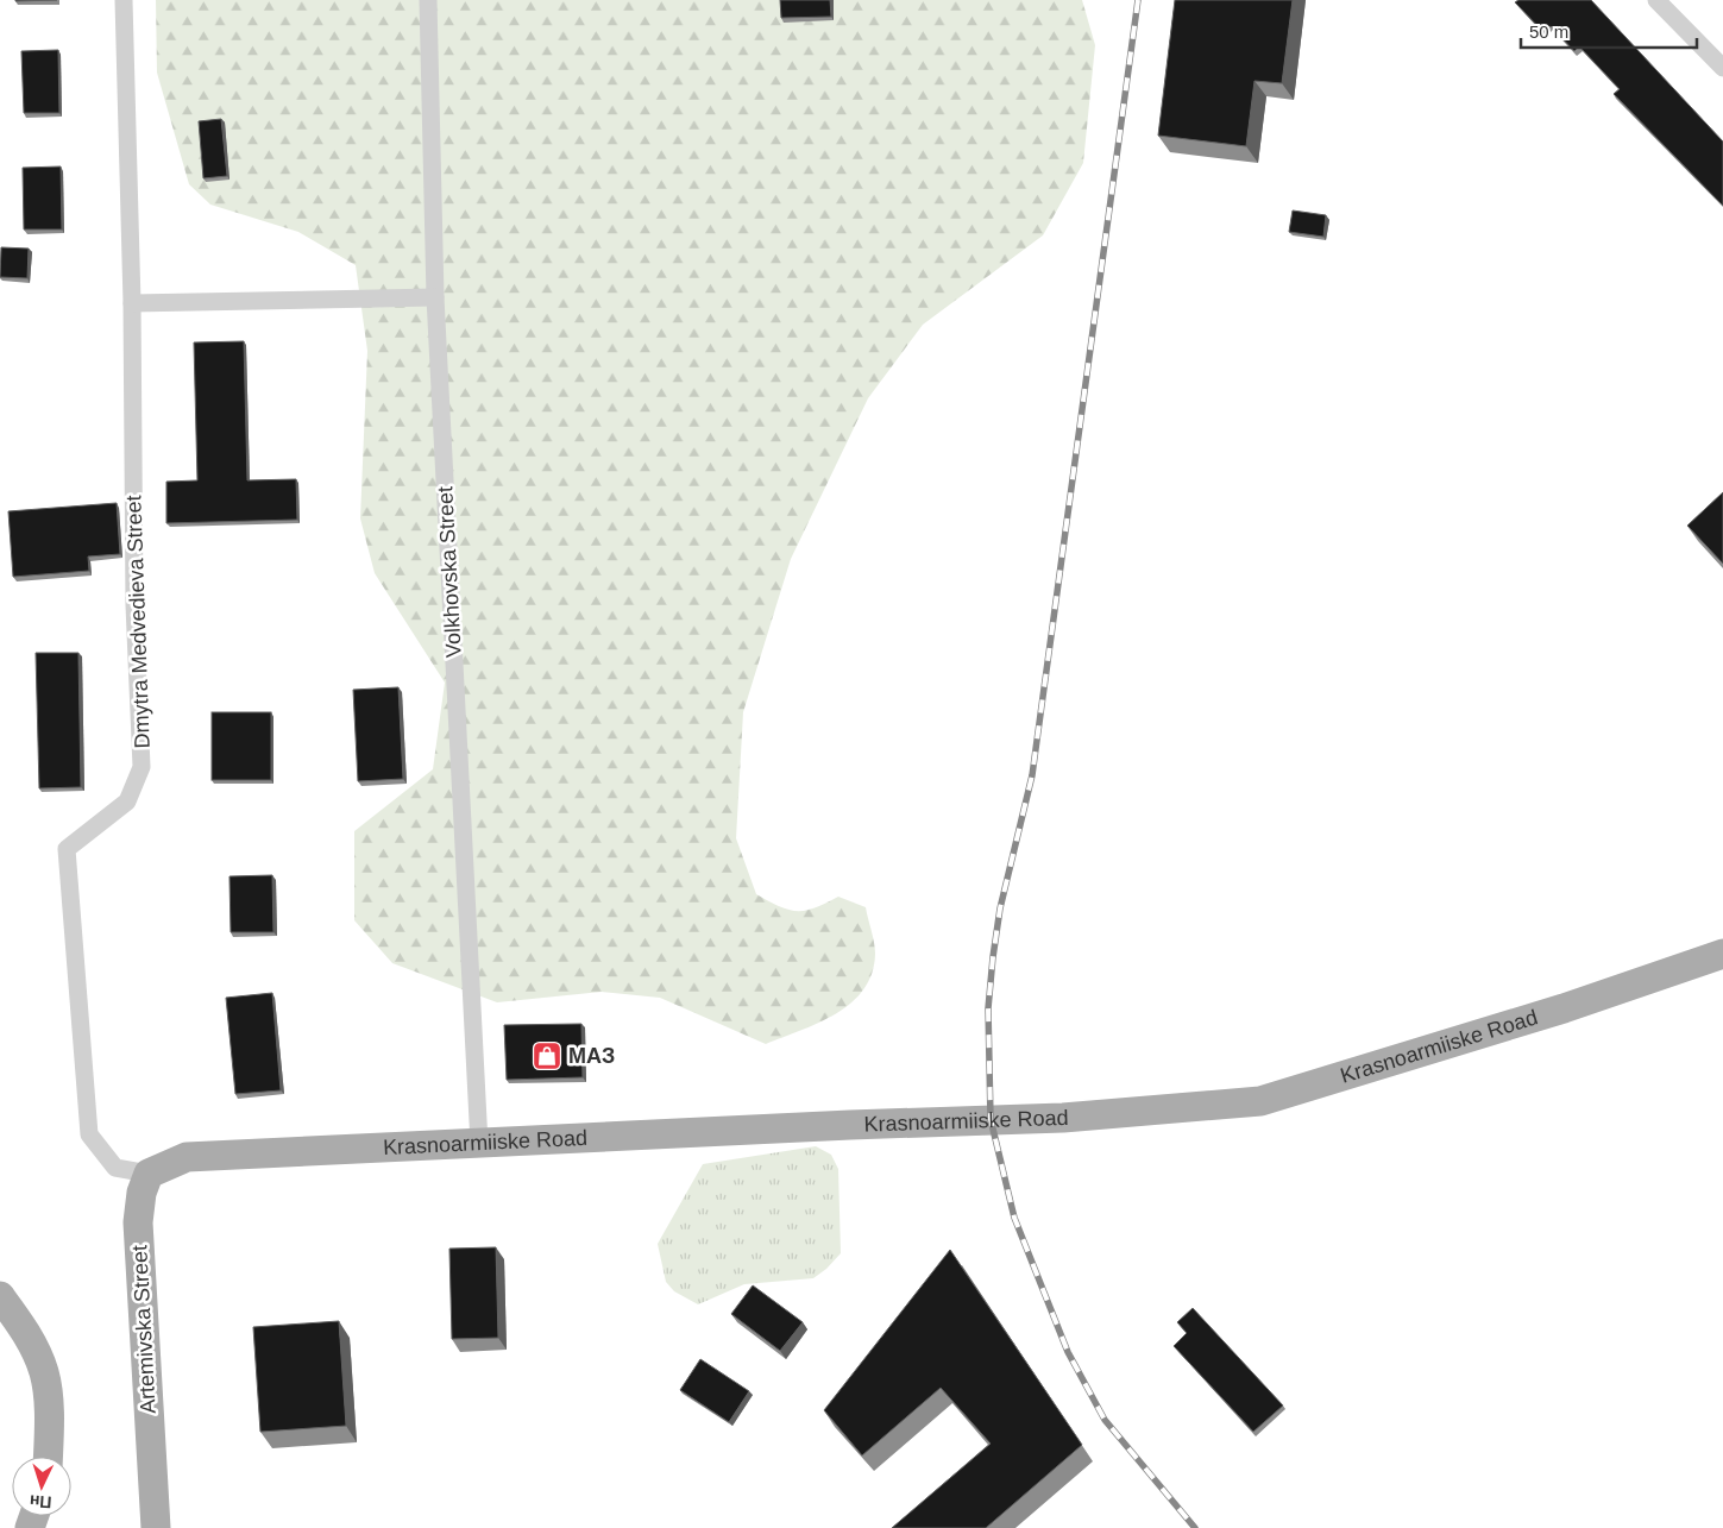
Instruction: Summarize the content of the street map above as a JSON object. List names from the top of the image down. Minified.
{"streets":{"main road":["Krasnoarmiiske Road","Artemivska Street"],"street":["Volkhovska Street","Dmytra Medvedieva Street"]},"crossings":[["Volkhovska Street","Krasnoarmiiske Road"],["Dmytra Medvedieva Street","Krasnoarmiiske Road"],["Dmytra Medvedieva Street","Artemivska Street"],["Krasnoarmiiske Road","Artemivska Street"]],"places":{"shop":["МАЗ"]},"scale_bar":"50 m","north":"bottom"}
